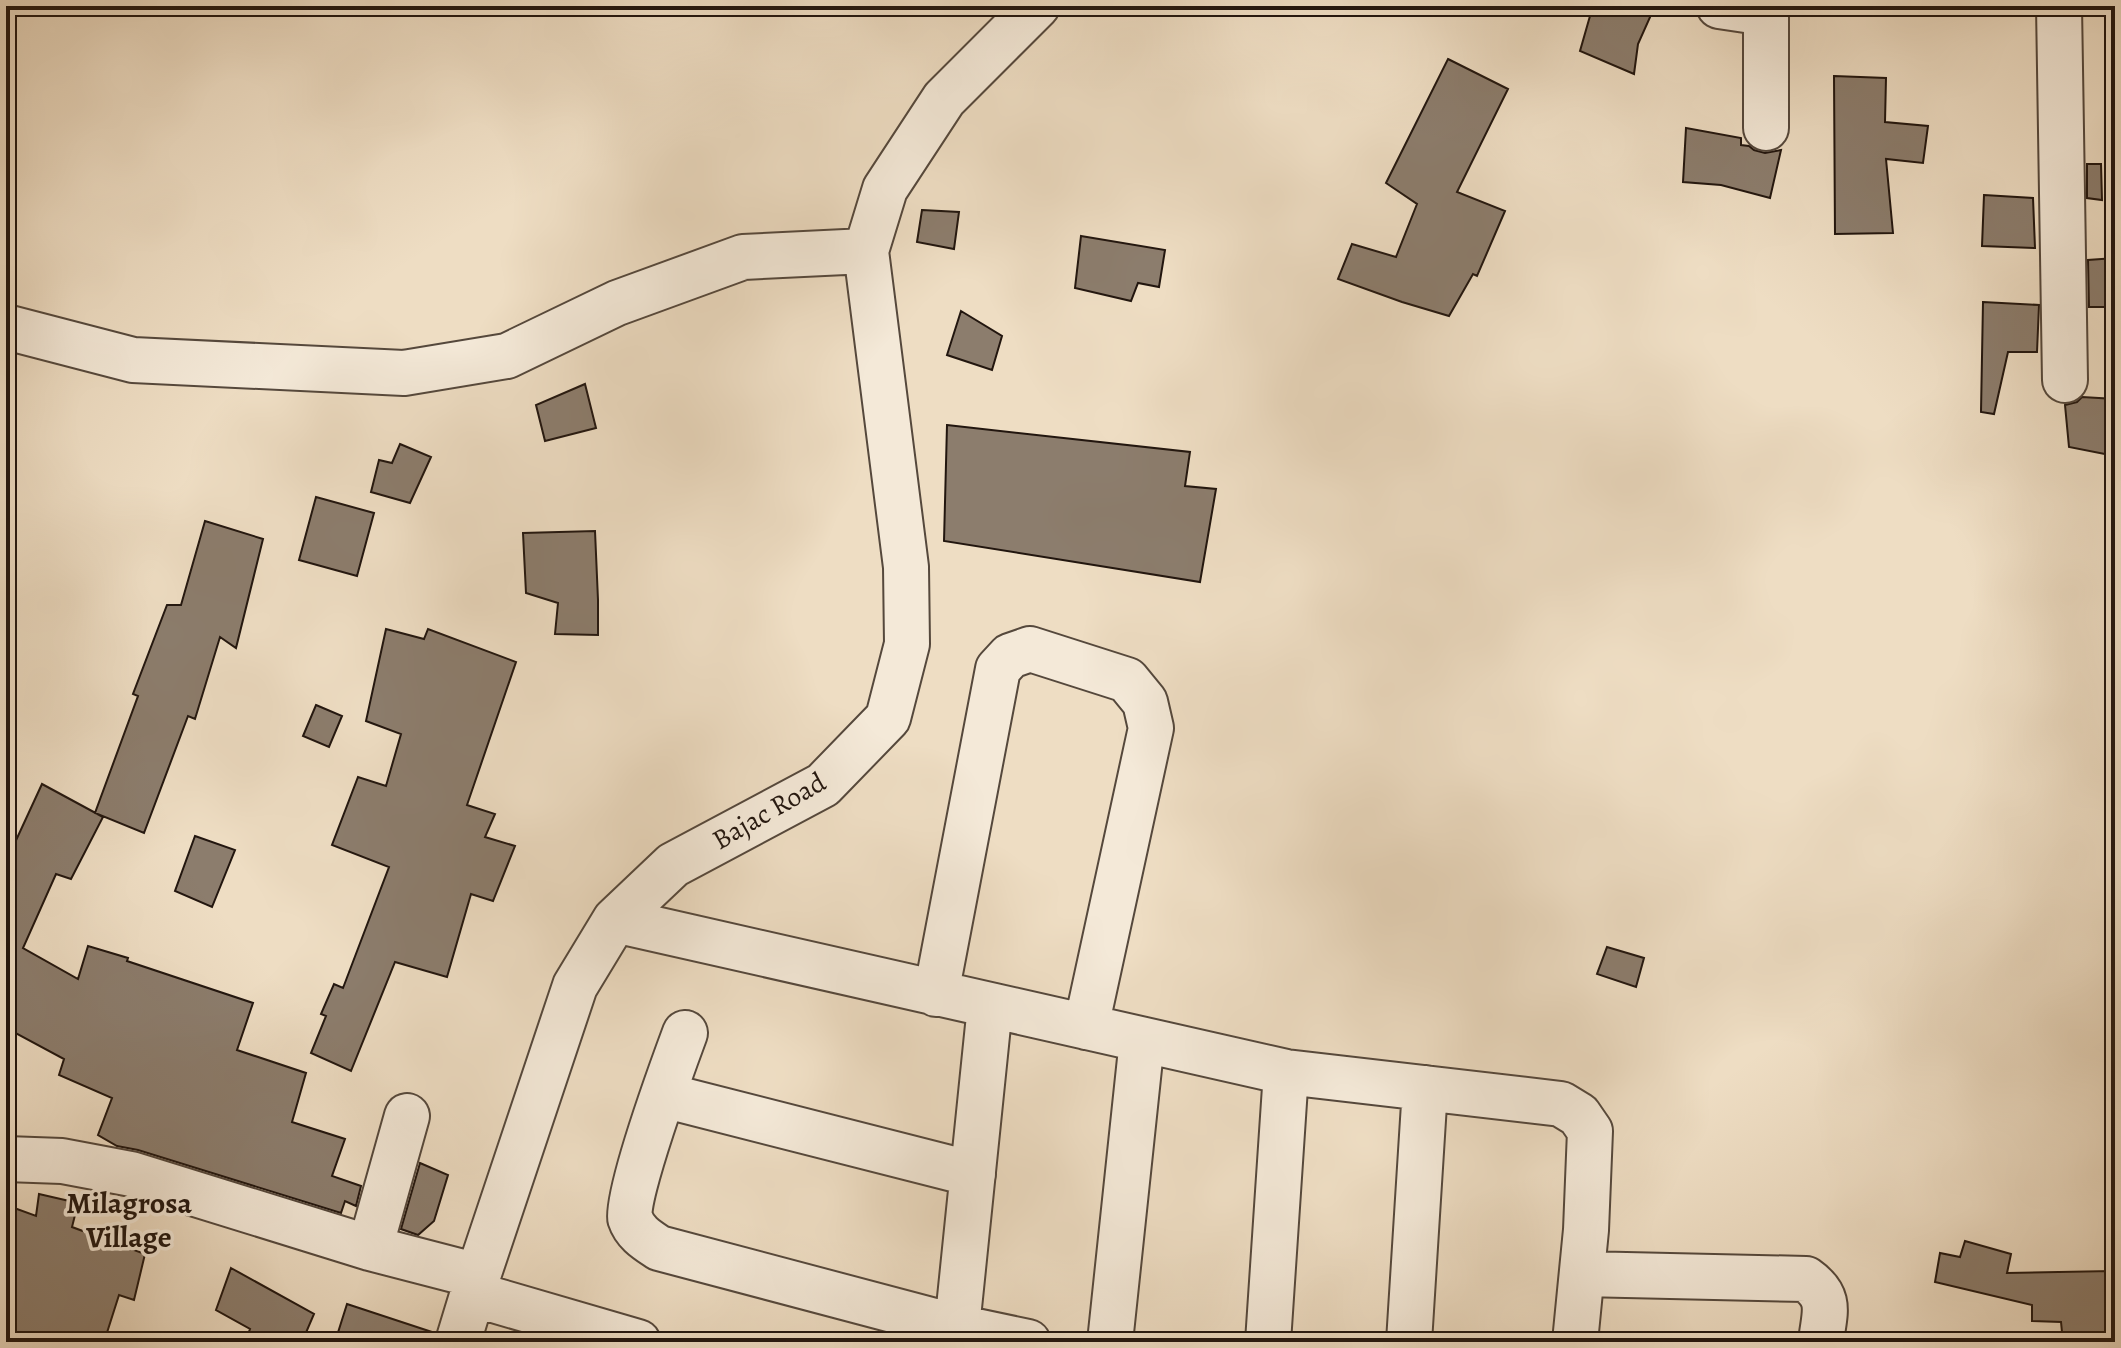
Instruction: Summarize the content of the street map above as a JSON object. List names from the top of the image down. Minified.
{"streets":{"street":["Bajac Road"]},"districts":["Milagrosa Village"]}
